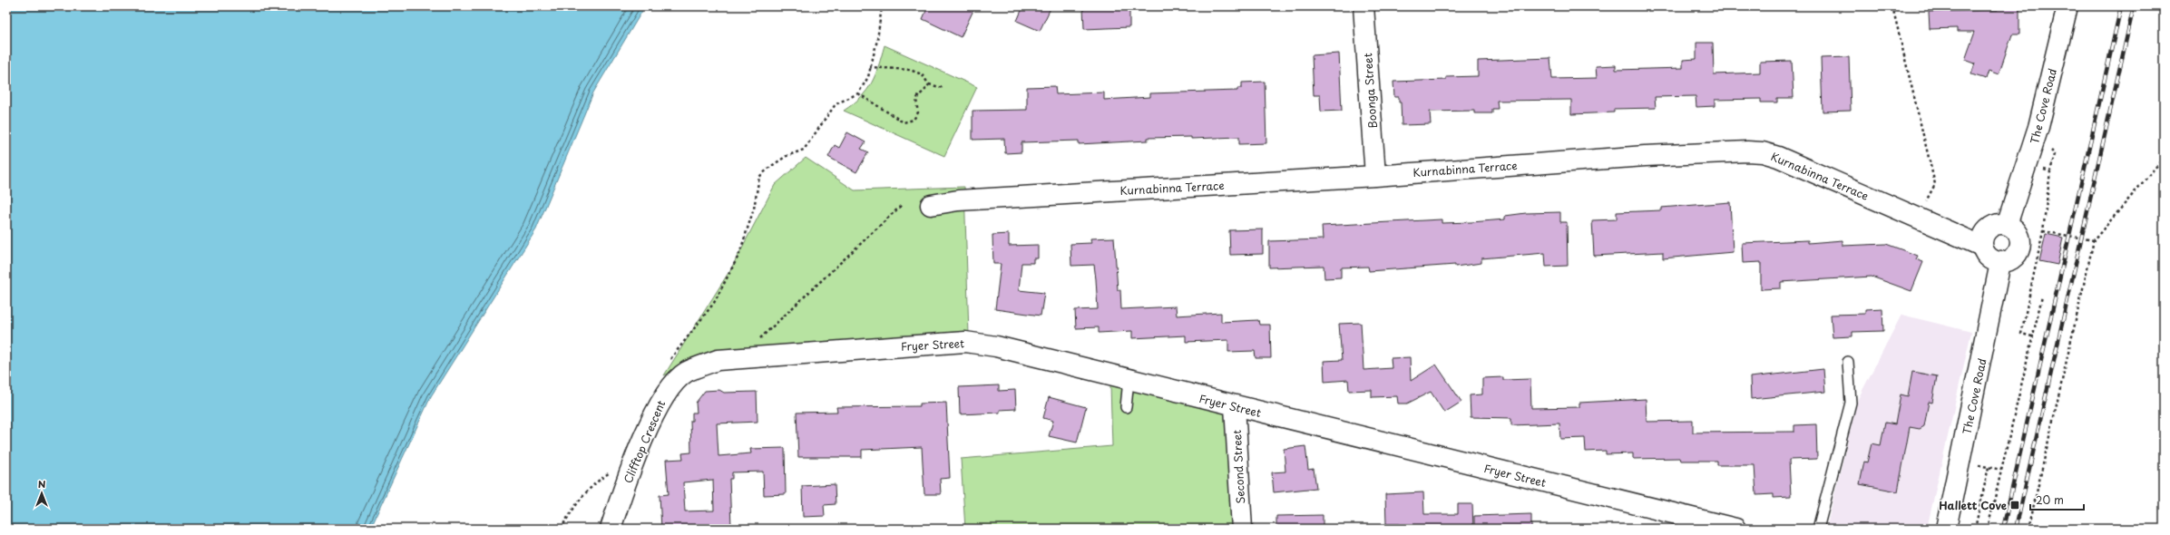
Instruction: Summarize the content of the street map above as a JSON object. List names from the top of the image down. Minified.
{"streets":{"street":["Boonga Street","The Cove Road","Kurnabinna Terrace","Fryer Street","Clifftop Crescent","Second Street"]},"crossings":[["Boonga Street","Kurnabinna Terrace"],["The Cove Road","Kurnabinna Terrace"],["Fryer Street","Clifftop Crescent"],["Fryer Street","Second Street"]],"places":{"transit":["Hallett Cove"]},"scale_bar":"20 m","north":"top"}
